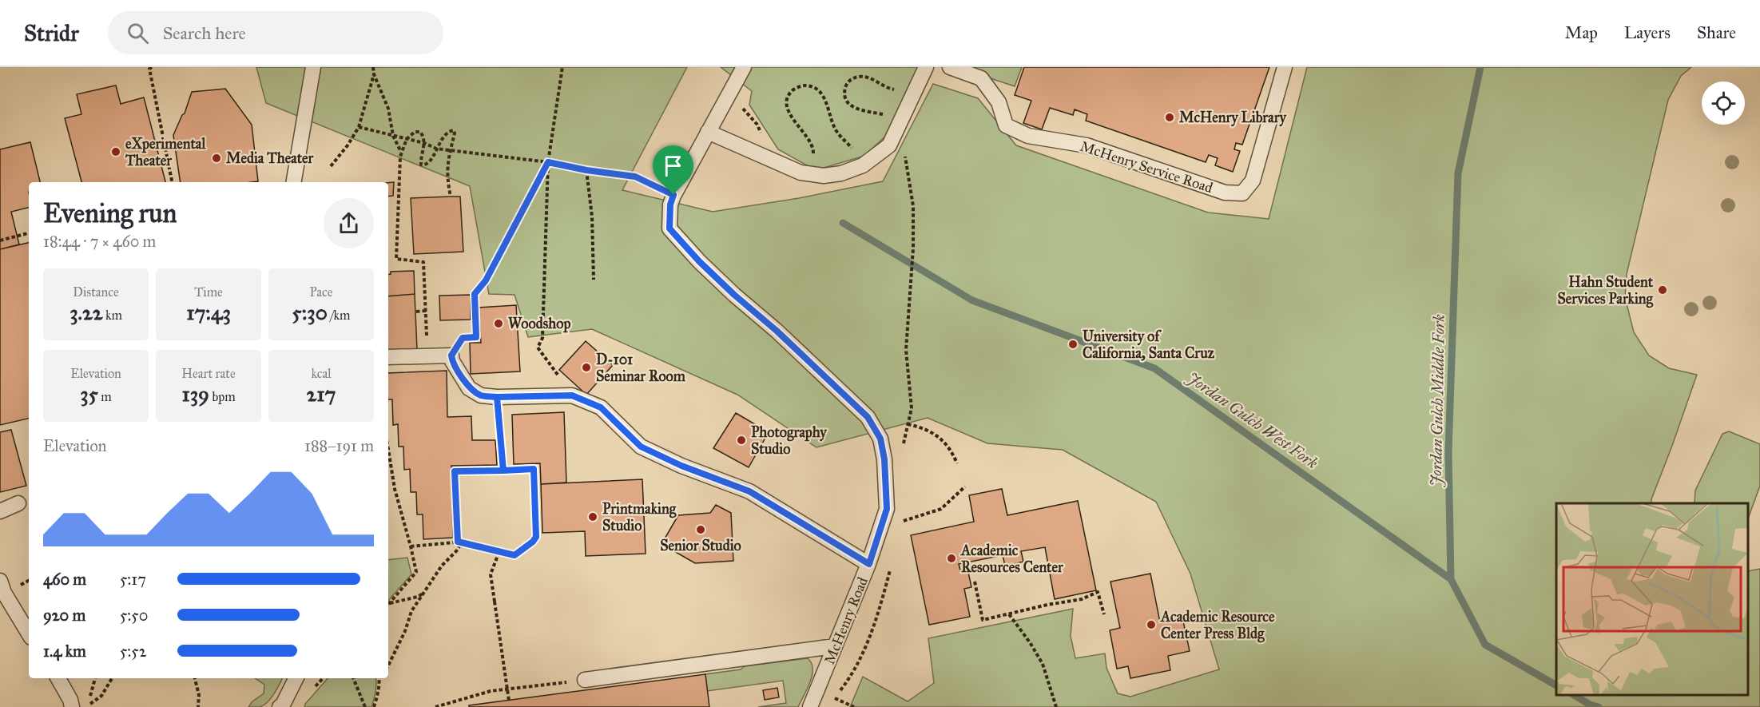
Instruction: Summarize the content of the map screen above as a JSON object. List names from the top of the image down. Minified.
{"streets":{"lane":["McHenry Service Road","McHenry Road"]},"water":["Jordan Gulch Middle Fork","Jordan Gulch West Fork"],"places":["McHenry Library","eXperimental Theater","Media Theater","Hahn Student Services Parking","Woodshop","University of California, Santa Cruz","D-101 Seminar Room","Photography Studio","Printmaking Studio","Senior Studio","Academic Resources Center","Academic Resource Center Press Bldg"],"page":{"header":"Stridr","search":"Search here","nav":["Map","Layers","Share"],"heading":["Evening run","18:44 · 7 × 460 m"],"stats":[["Distance","3.22 km"],["Time","17:43"],["Pace","5:30 /km"],["Elevation","35 m"],["Heart rate","139 bpm"],["kcal","217"]],"chart":["Elevation","188–191 m"],"list":[{"name":"460 m","note":"5:17"},{"name":"920 m","note":"5:50"},{"name":"1.4 km","note":"5:52"}]}}
